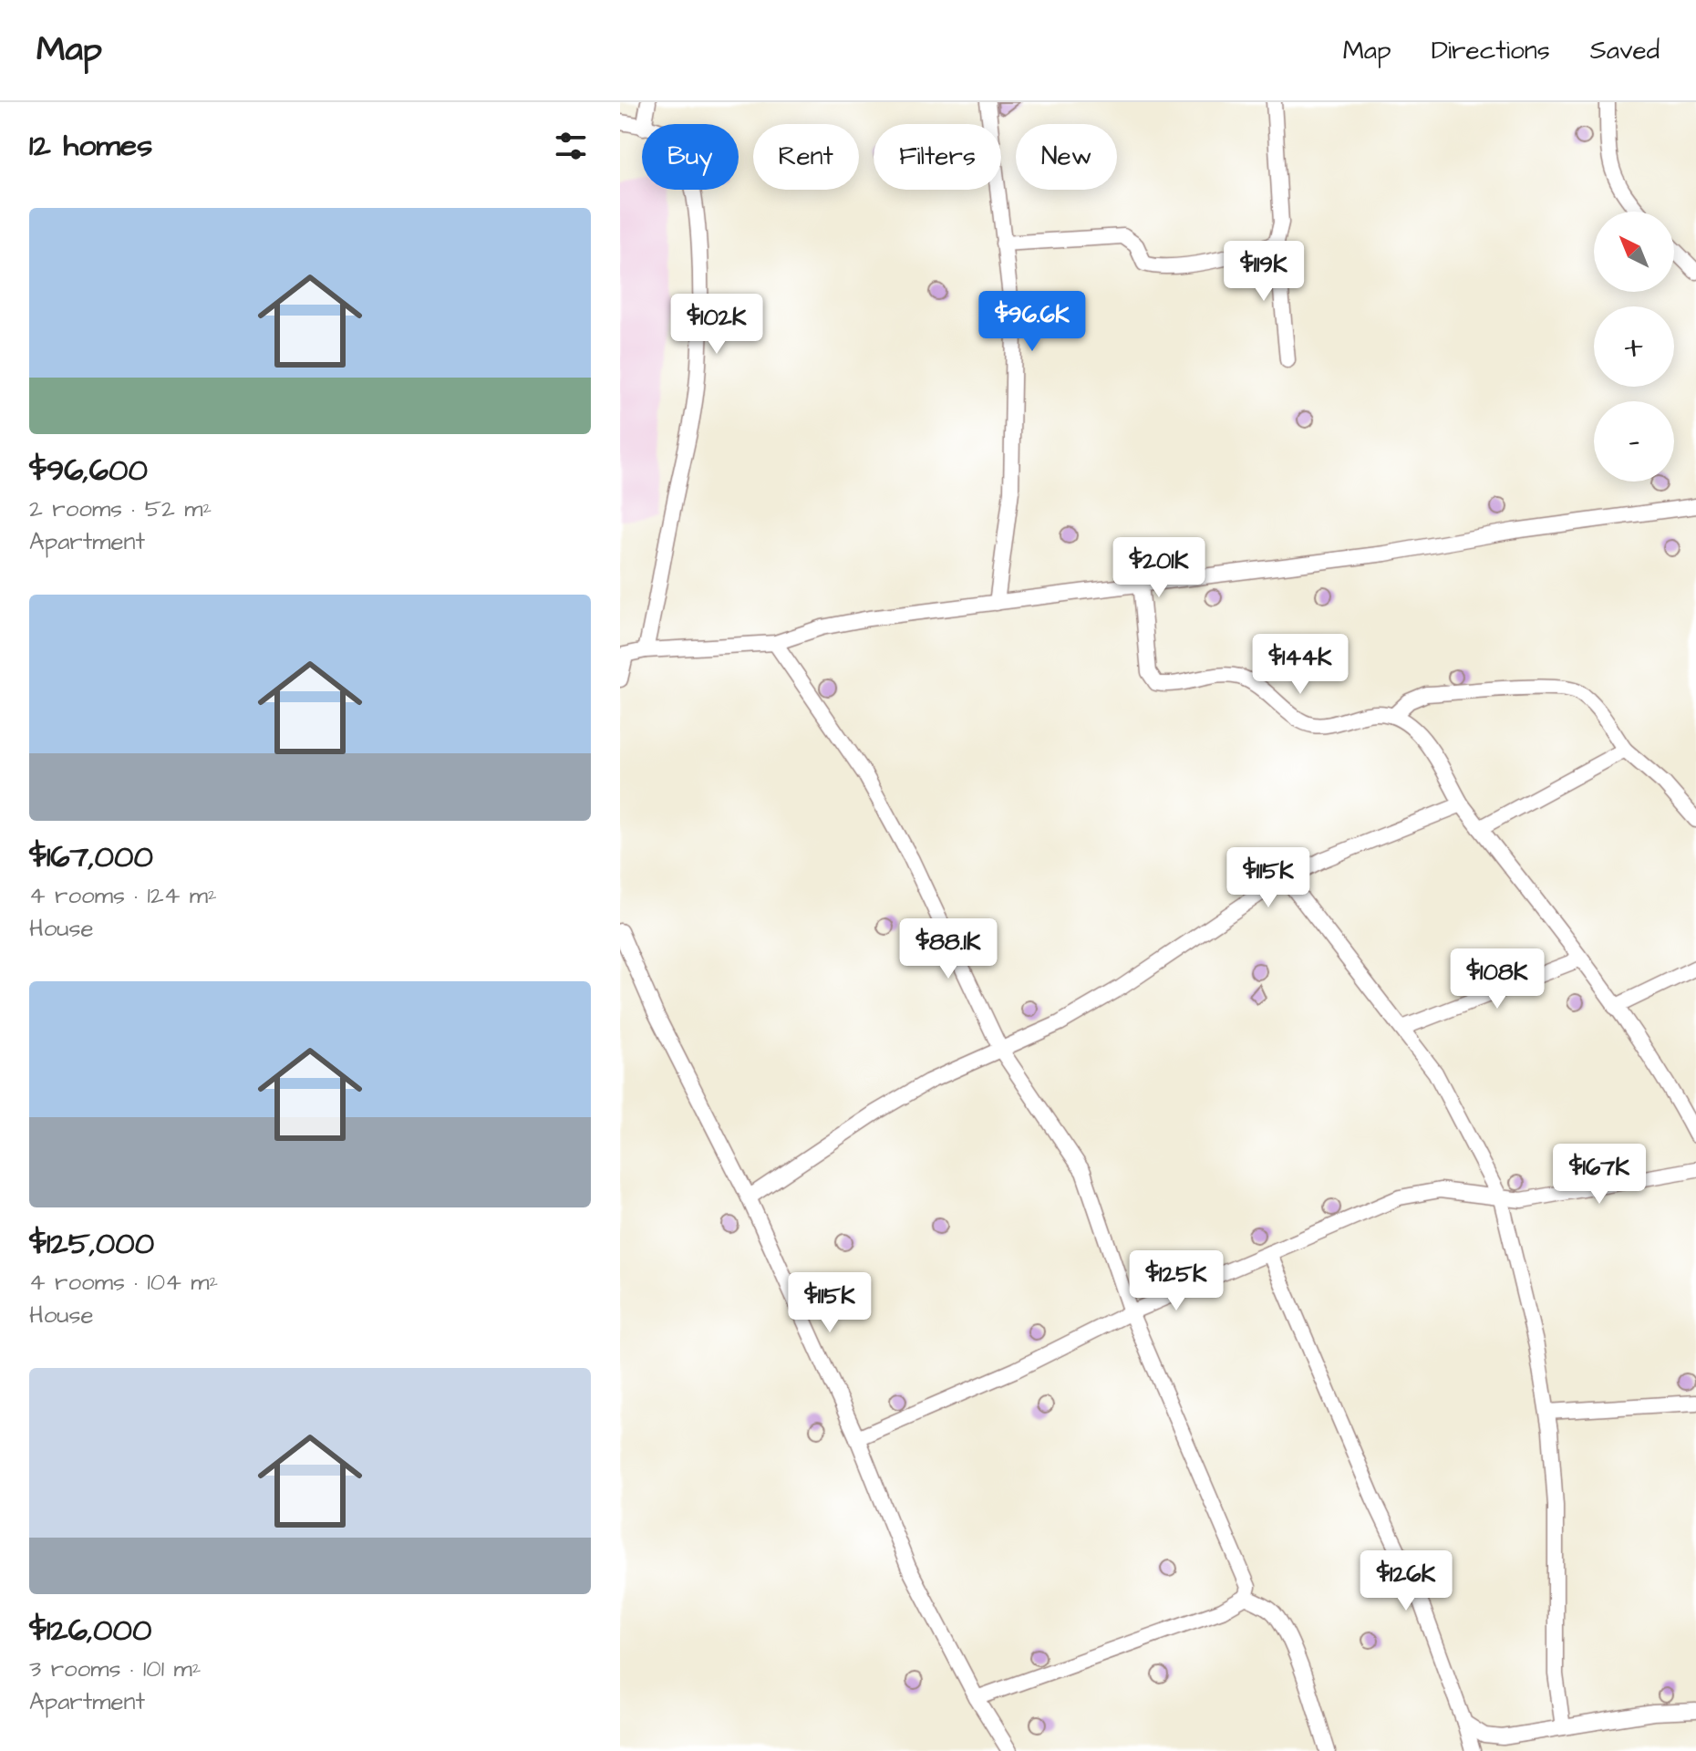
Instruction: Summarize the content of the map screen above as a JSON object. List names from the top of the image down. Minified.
{"north":"top left","page":{"header":"Map","nav":["Map","Directions","Saved"],"heading":"12 homes","chip":["Buy","Rent","Filters","New"],"list":[{"name":"$96,600","note":"2 rooms · 52 m² · Apartment"},{"name":"$167,000","note":"4 rooms · 124 m² · House"},{"name":"$125,000","note":"4 rooms · 104 m² · House"},{"name":"$126,000","note":"3 rooms · 101 m² · Apartment"}],"map_buttons":["+","−"],"price":["$119K","$96.6K","$102K","$201K","$144K","$115K","$88.1K","$108K","$167K","$125K","$115K","$126K"]}}
